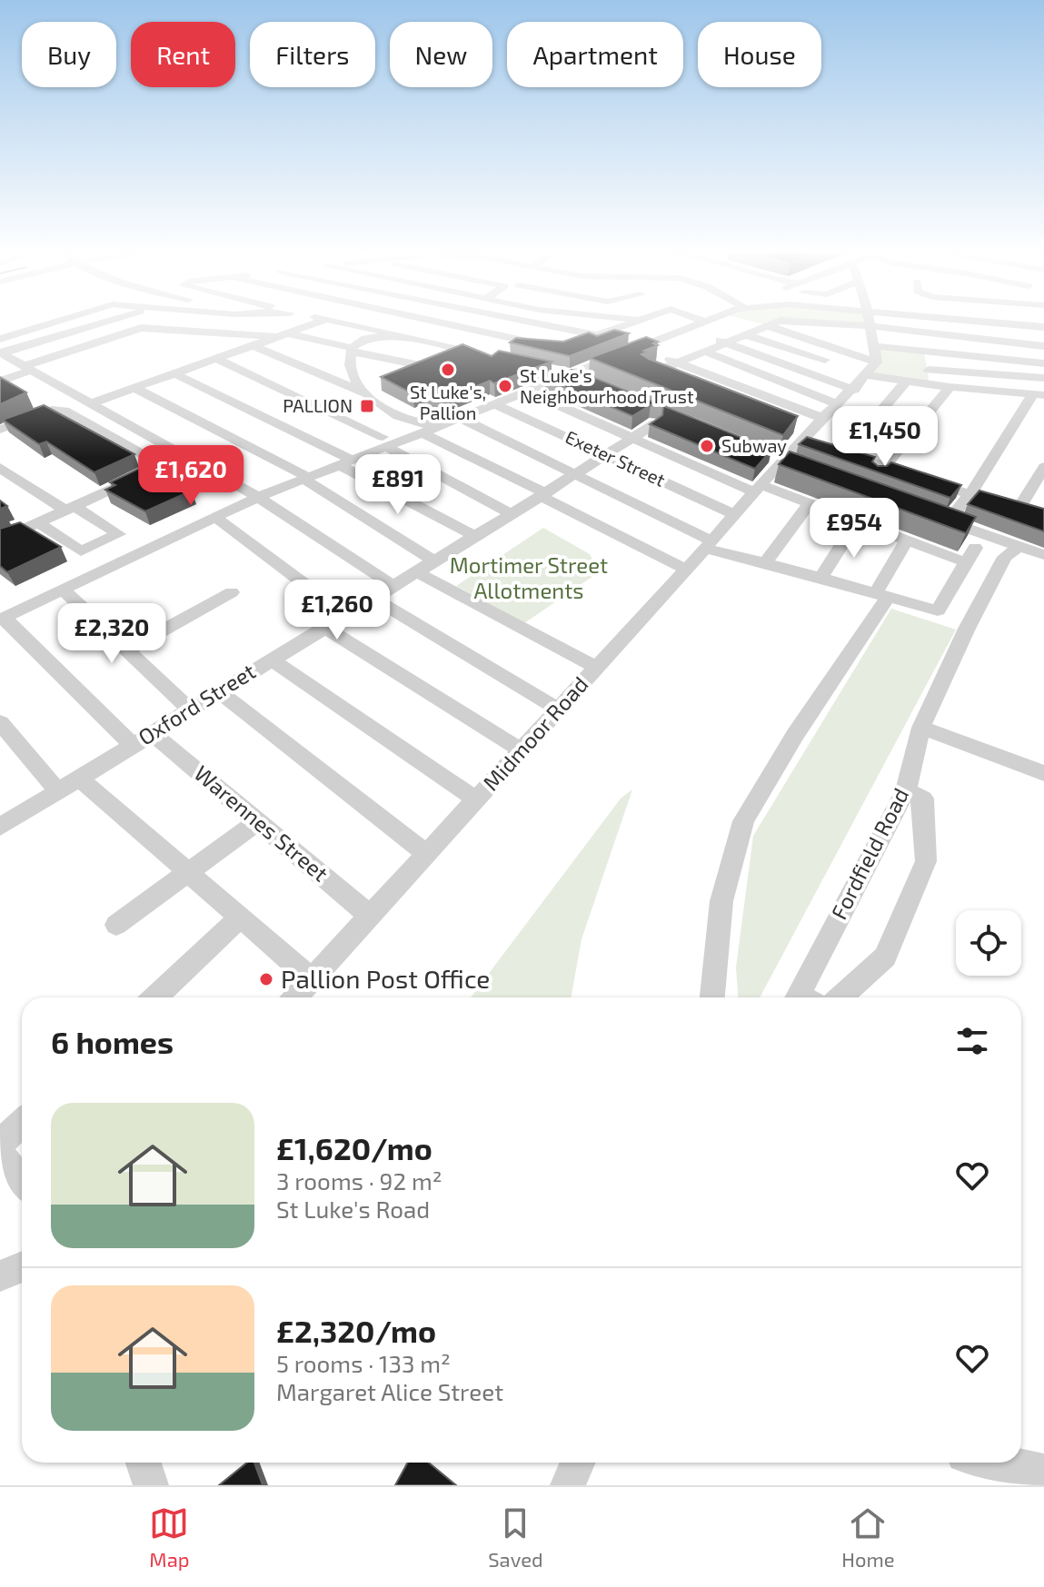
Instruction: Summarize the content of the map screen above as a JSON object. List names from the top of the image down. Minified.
{"streets":{"street":["Exeter Street","Oxford Street","Midmoor Road","Warennes Street","Fordfield Road"]},"crossings":[["Exeter Street","Oxford Street"],["Exeter Street","Midmoor Road"],["Oxford Street","Warennes Street"],["Midmoor Road","Warennes Street"]],"parks":["Mortimer Street Allotments"],"places":{"other":["St Luke's, Pallion","St Luke's Neighbourhood Trust","Subway","Pallion Post Office"],"transit":["PALLION"]},"page":{"chip":["Buy","Rent","Filters","New","Apartment","House"],"price":["£1,450","£1,620","£891","£954","£1,260","£2,320"],"heading":"6 homes","list":[{"name":"£1,620/mo","note":"3 rooms · 92 m² · St Luke's Road"},{"name":"£2,320/mo","note":"5 rooms · 133 m² · Margaret Alice Street"}],"tabs":["Map","Saved","Home"]}}
